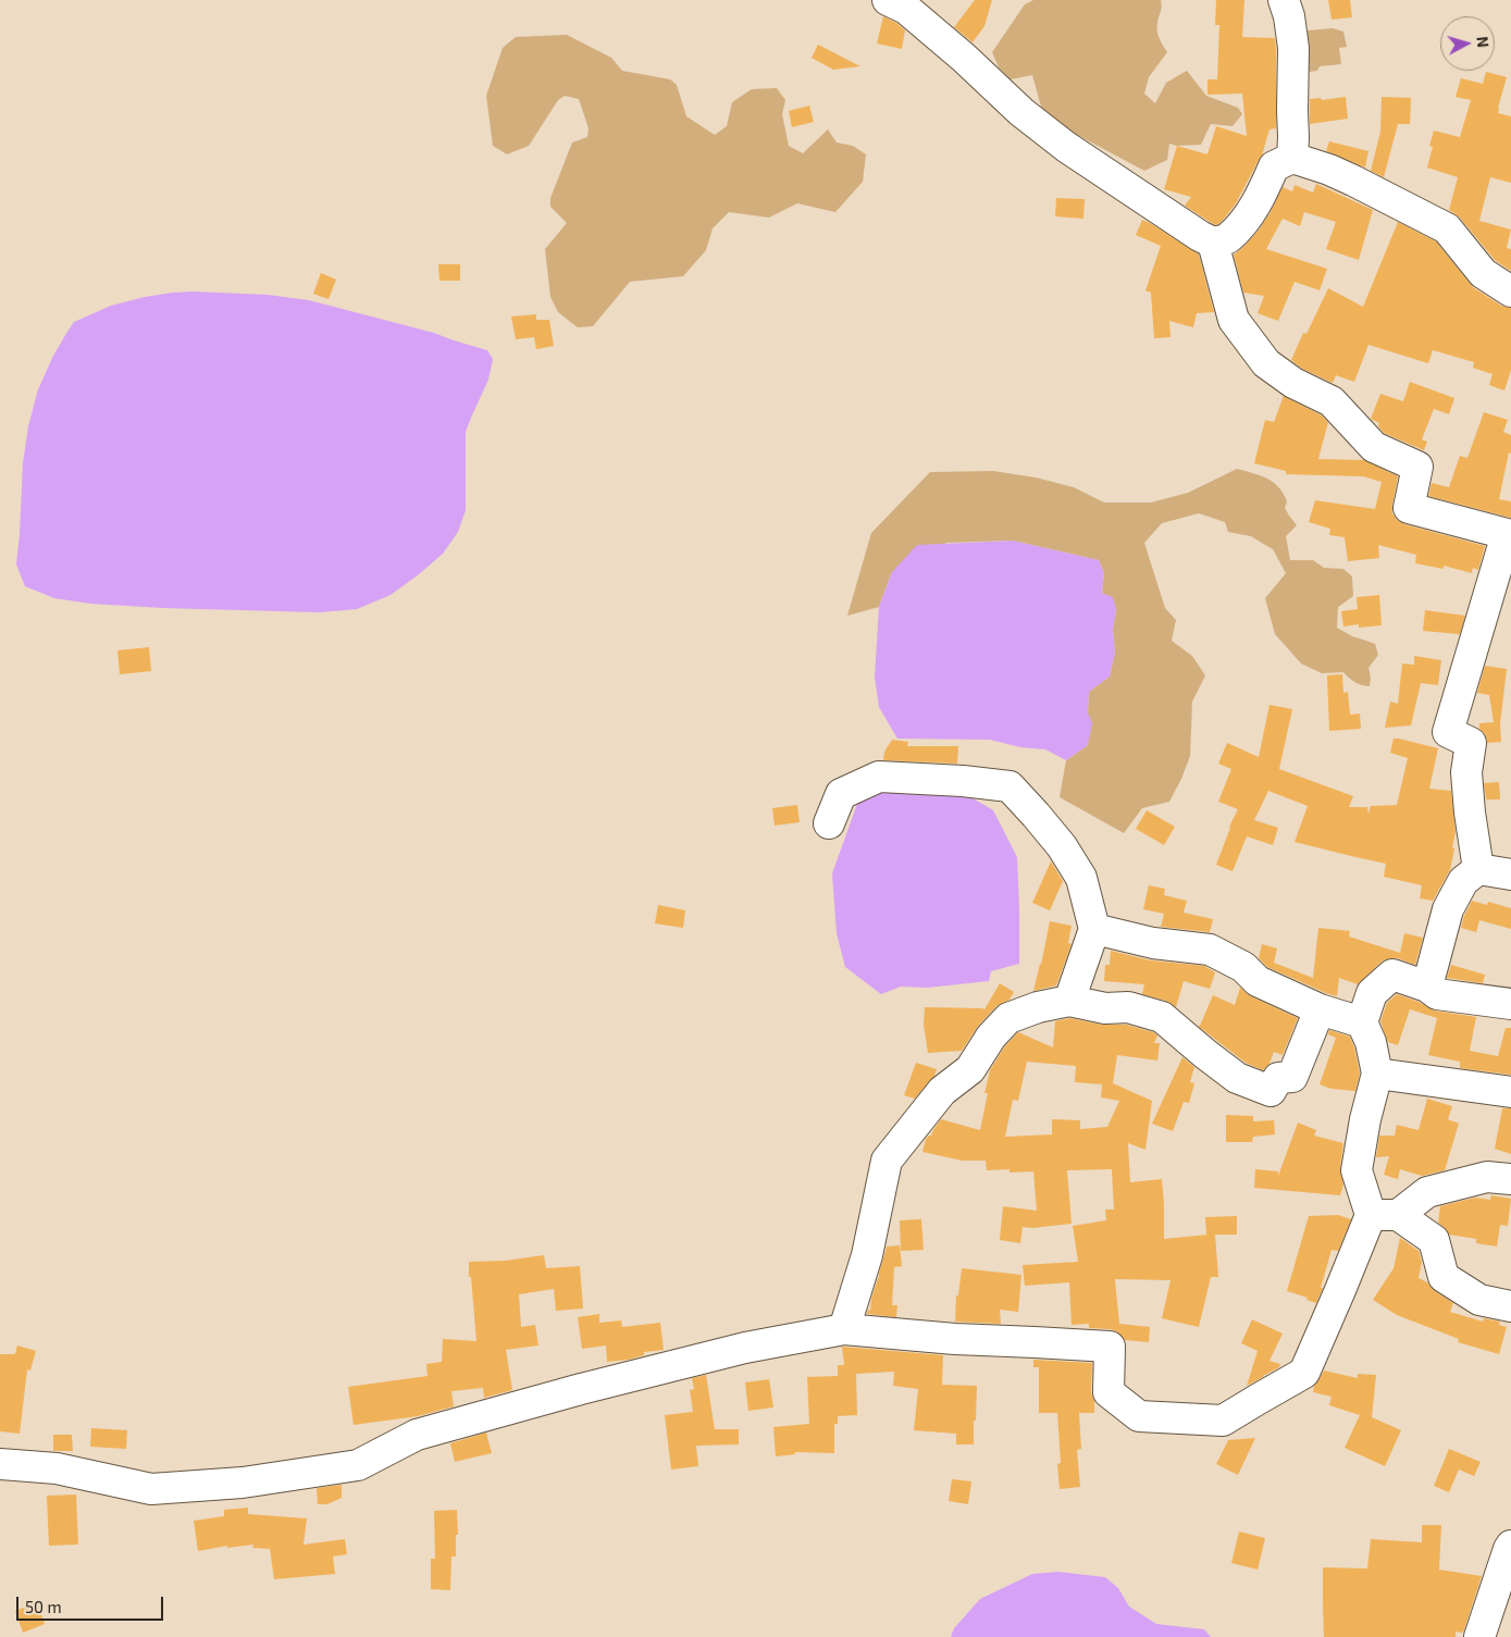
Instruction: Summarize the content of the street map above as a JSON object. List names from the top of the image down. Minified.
{"scale_bar":"50 m","north":"right"}
